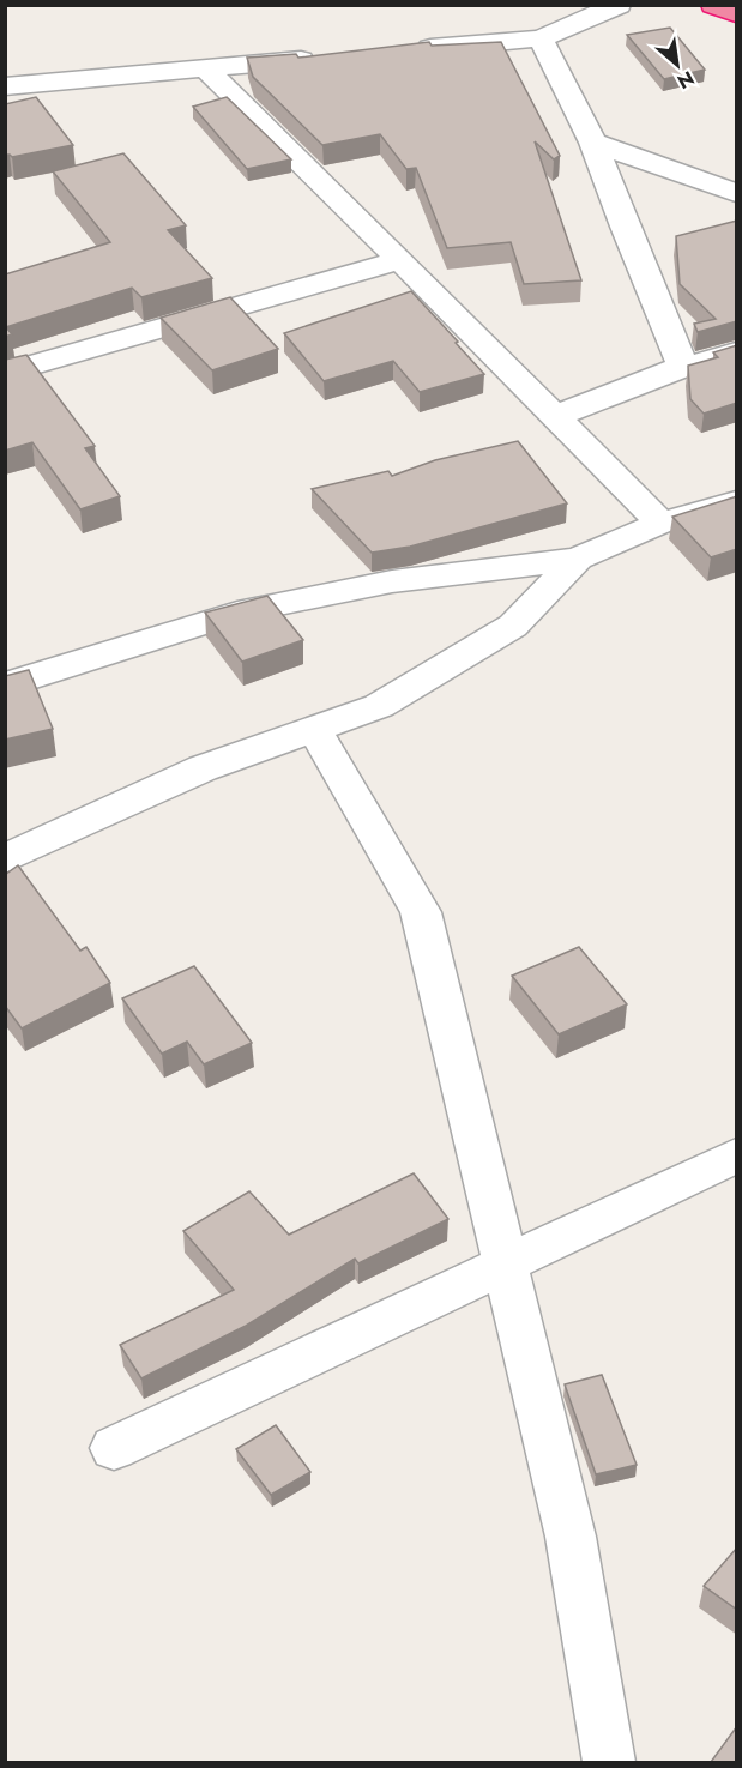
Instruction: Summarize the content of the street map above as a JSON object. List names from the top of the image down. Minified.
{"north":"bottom right"}
